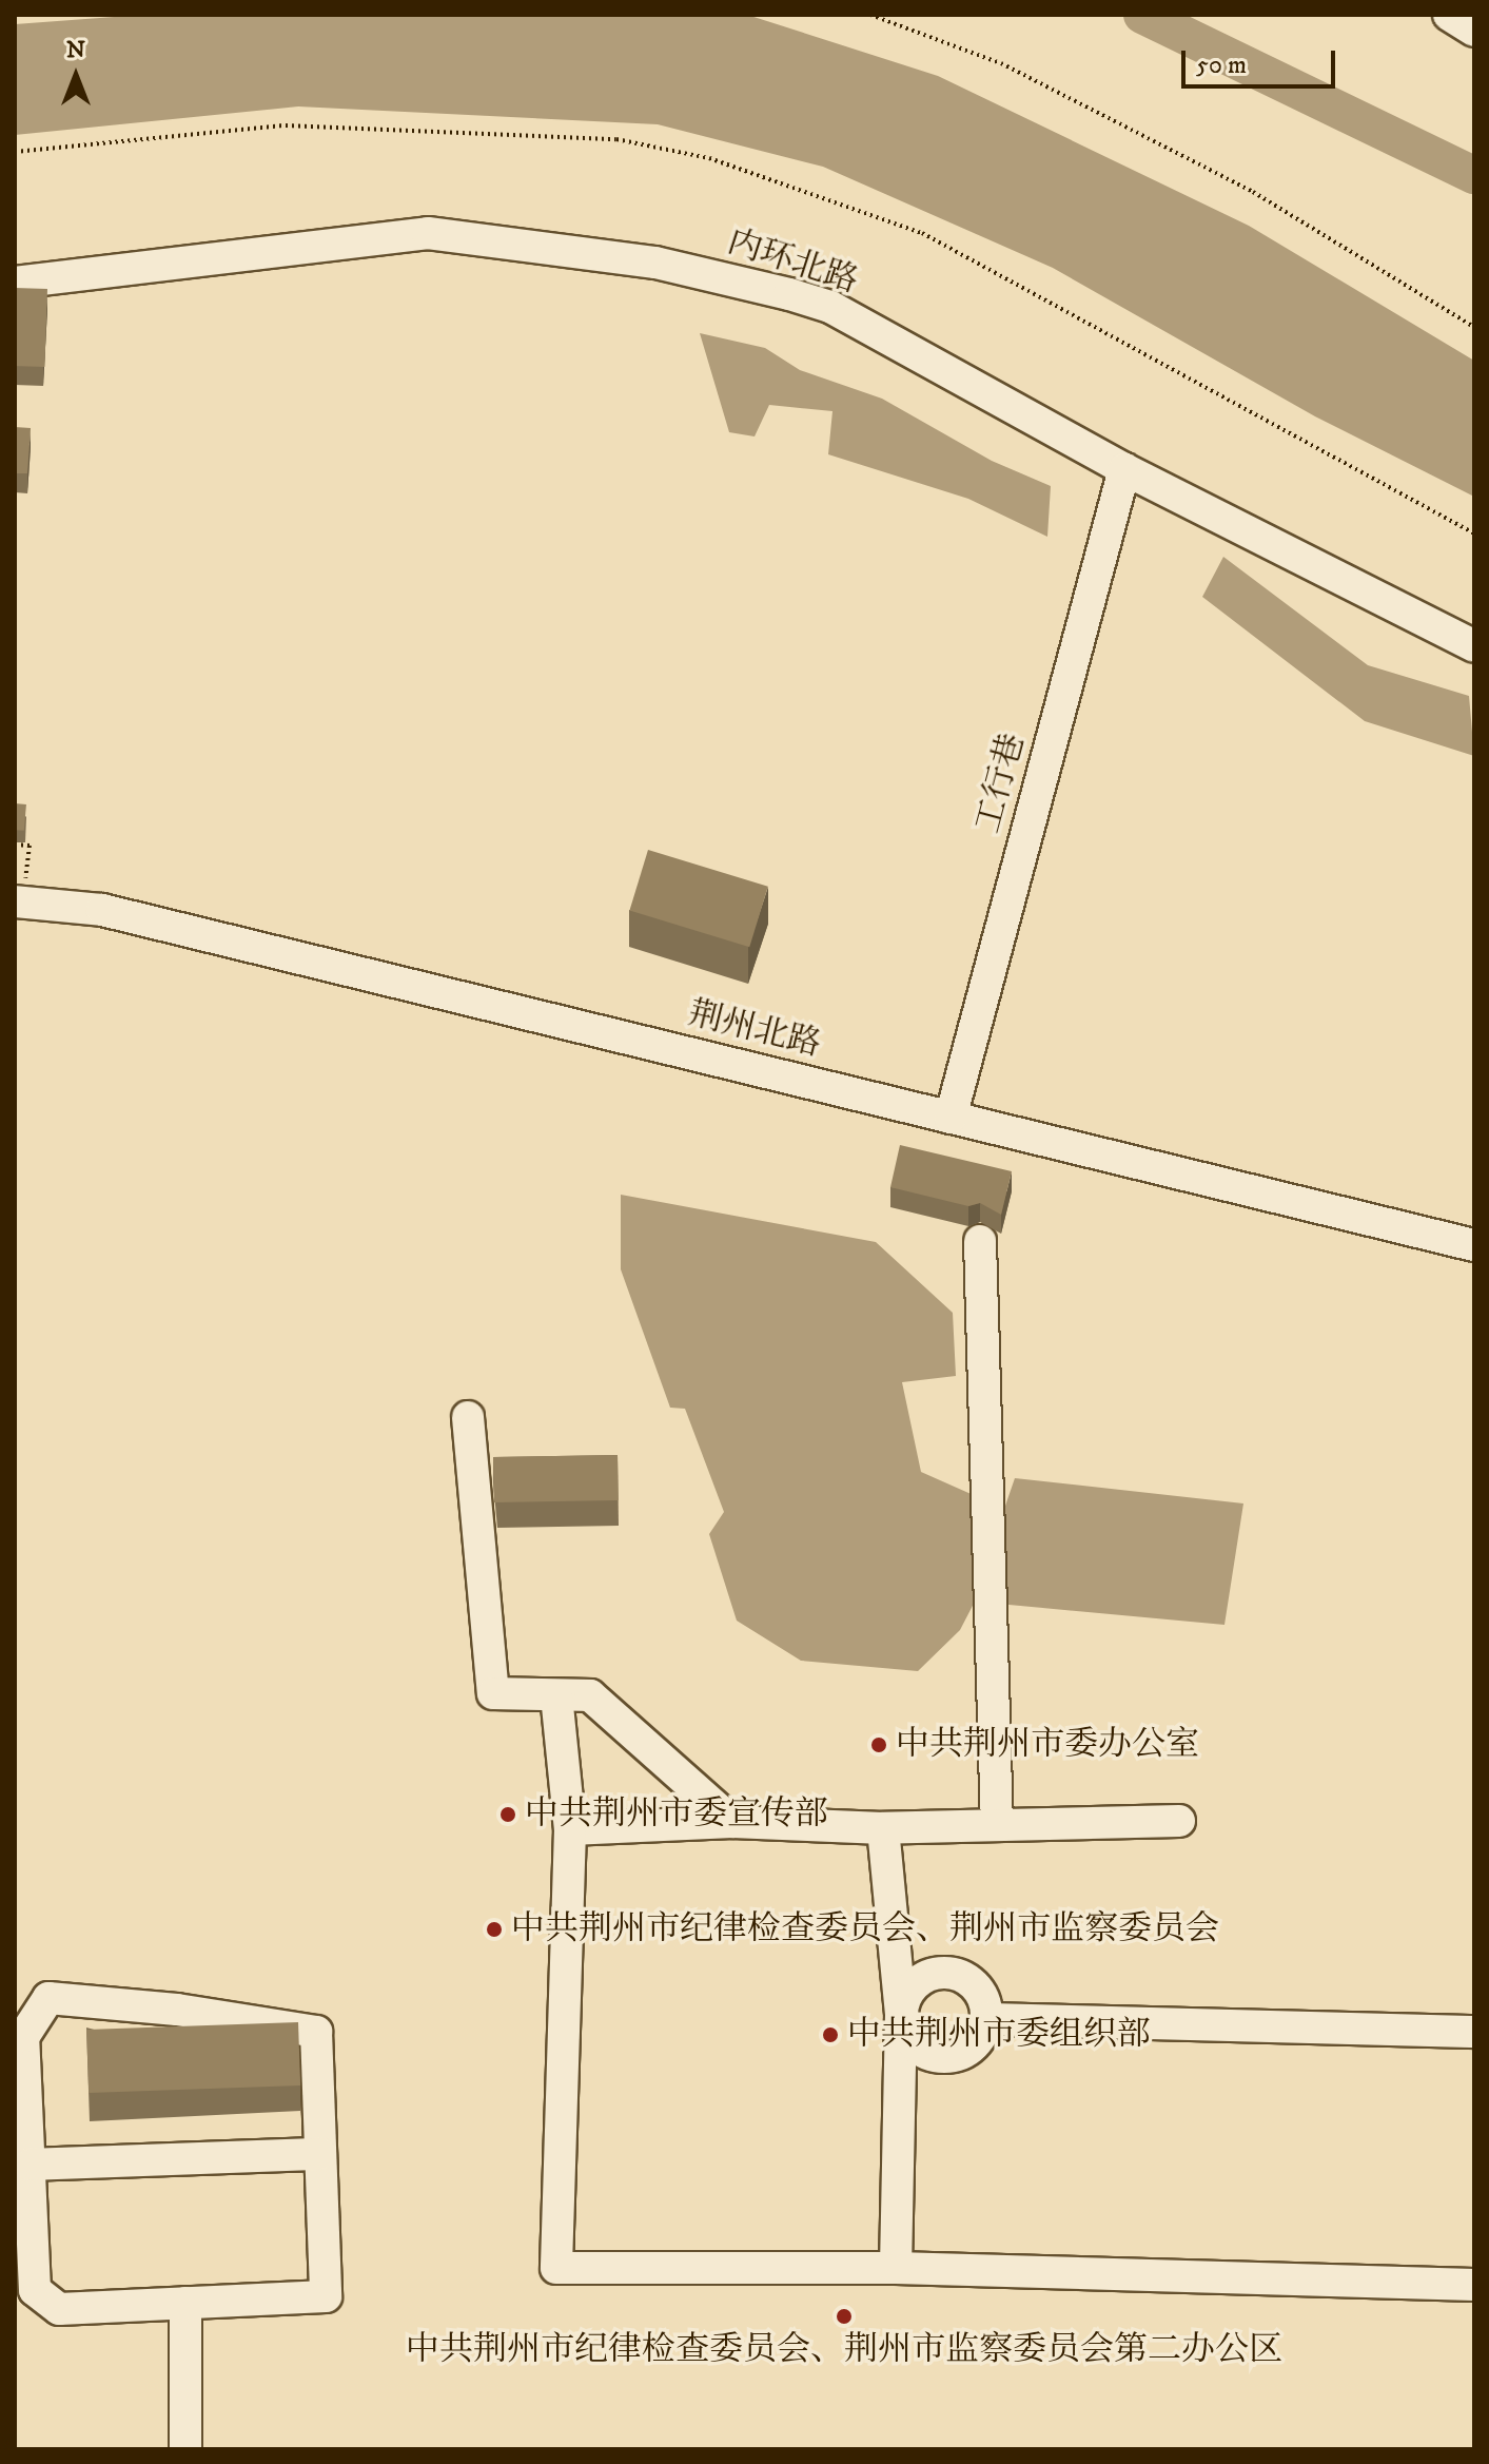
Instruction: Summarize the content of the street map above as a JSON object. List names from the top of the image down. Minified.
{"streets":{"street":["内环北路","工行巷","荆州北路"]},"crossings":[["内环北路","工行巷"],["工行巷","荆州北路"]],"places":["中共荆州市委办公室","中共荆州市委宣传部","中共荆州市纪律检查委员会、荆州市监察委员会","中共荆州市委组织部","中共荆州市纪律检查委员会、荆州市监察委员会第二办公区"],"scale_bar":"50 m","north":"top"}
